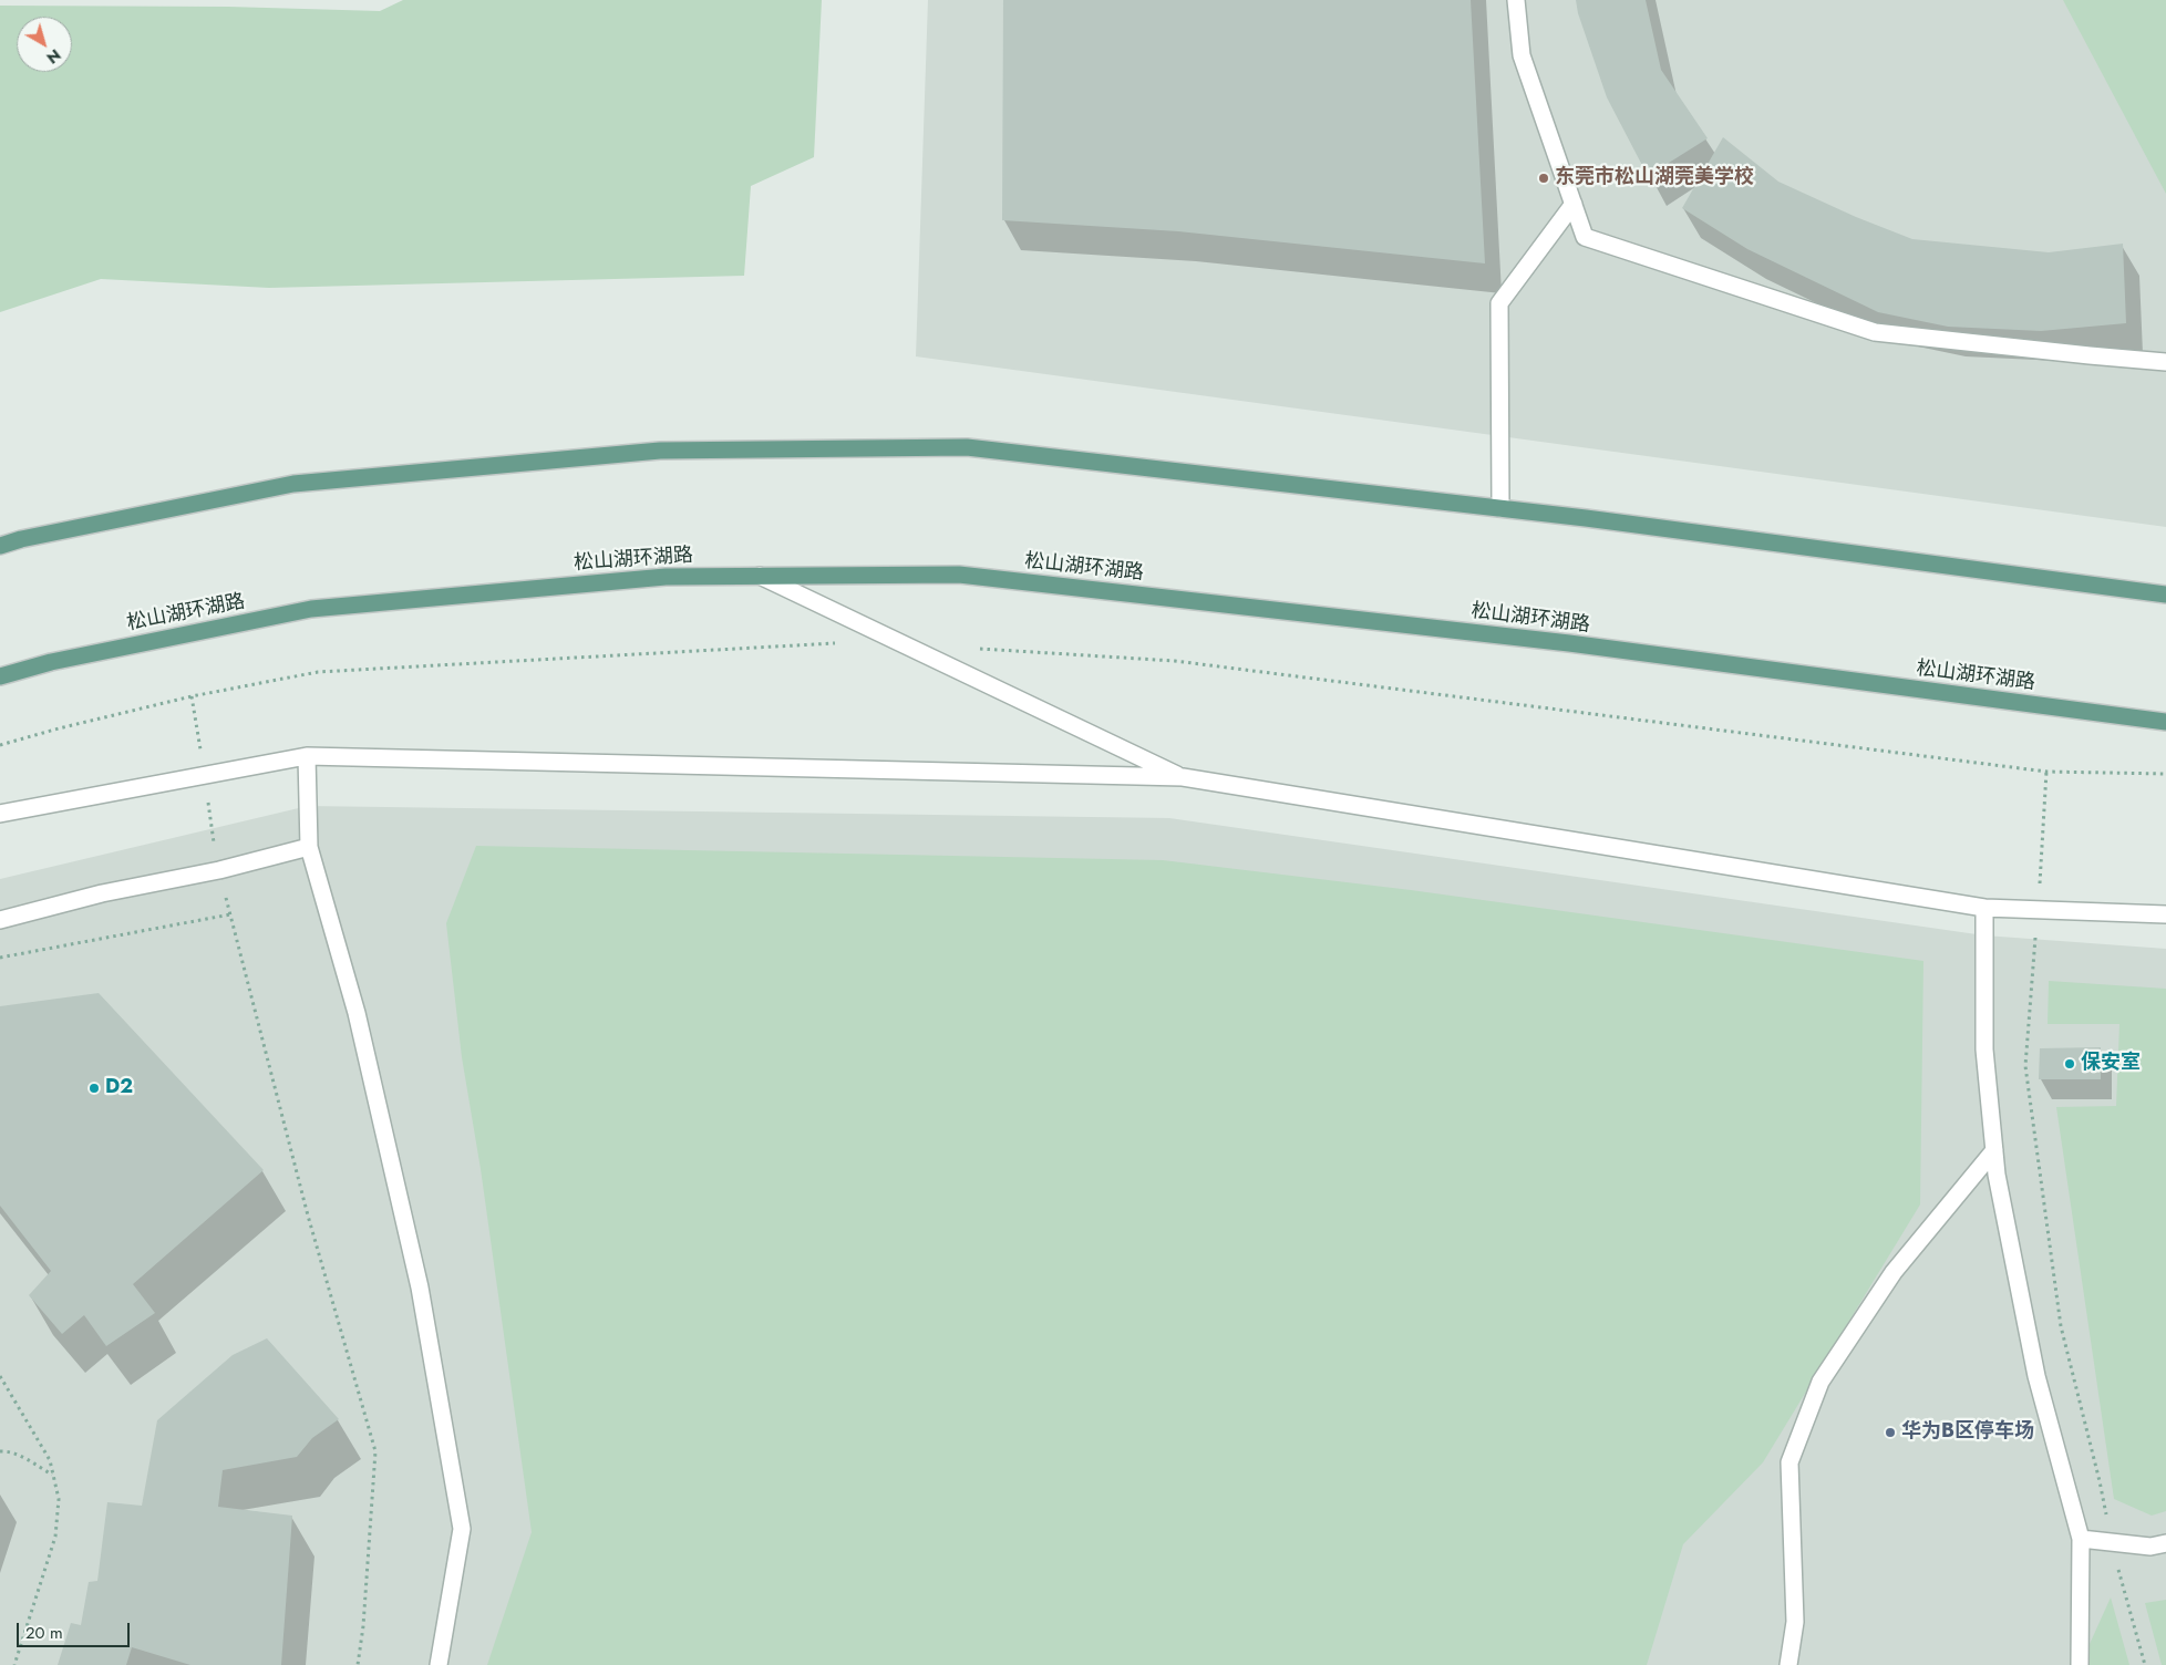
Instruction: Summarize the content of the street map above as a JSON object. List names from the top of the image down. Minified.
{"streets":{"main road":["松山湖环湖路"]},"places":["东莞市松山湖莞美学校","保安室","D2","华为B区停车场"],"scale_bar":"20 m","north":"bottom right"}
